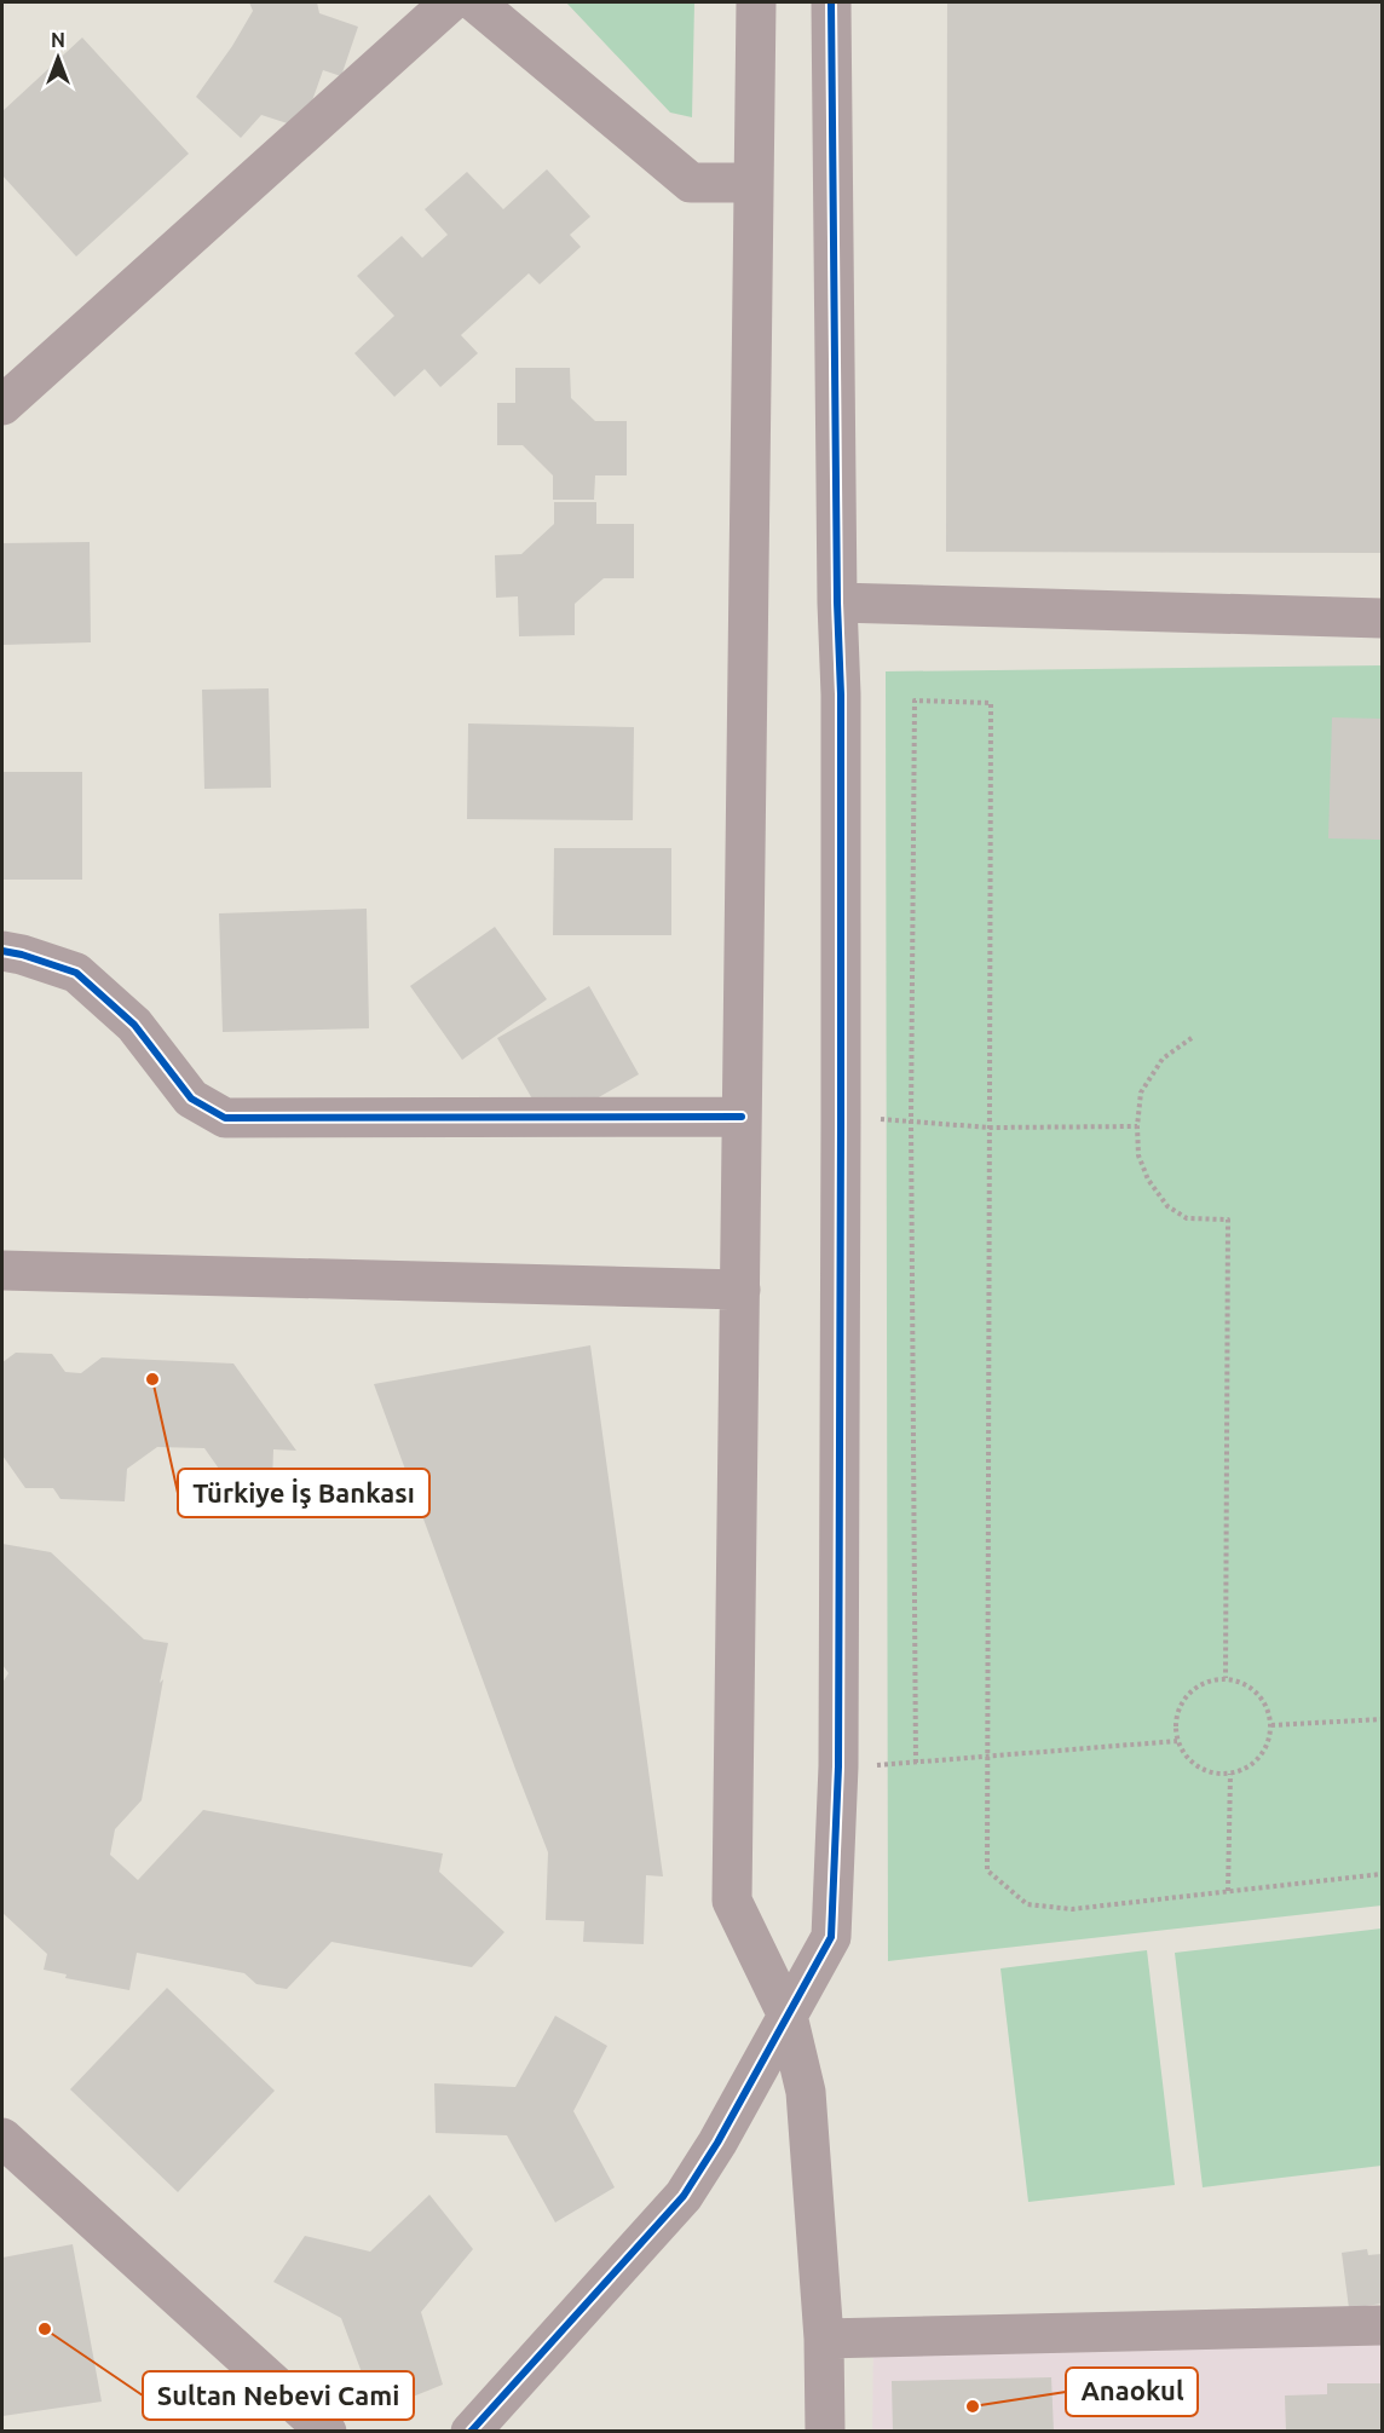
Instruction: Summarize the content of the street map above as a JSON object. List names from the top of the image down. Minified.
{"places":["Türkiye İş Bankası","Sultan Nebevi Cami","Anaokul"],"north":"top"}
